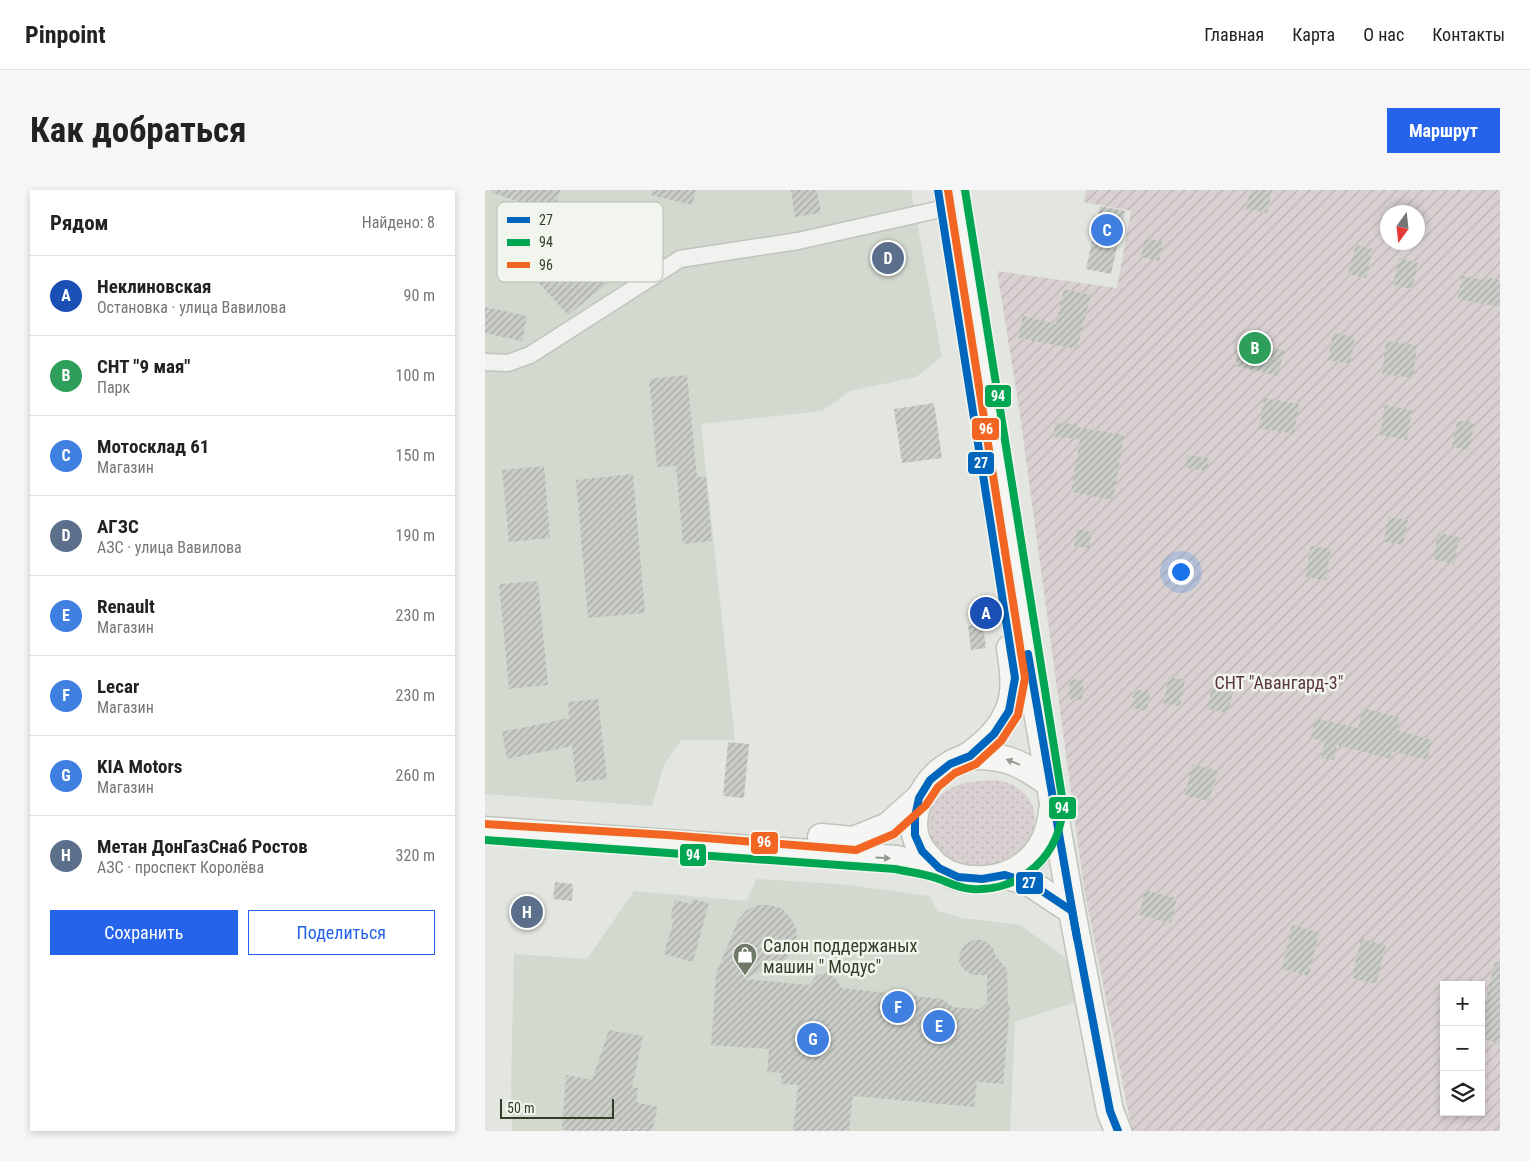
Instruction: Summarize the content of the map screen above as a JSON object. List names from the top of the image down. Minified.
{"parks":["СНТ \"Авангард-3\""],"places":{"shop":["Салон поддержаных машин \" Модус\""]},"lines":["transit line 27","transit line 94","transit line 96"],"legend":["27","94","96"],"scale_bar":"50 m","north":"bottom","page":{"header":"Pinpoint","nav":["Главная","Карта","О нас","Контакты"],"buttons":["Маршрут",["Сохранить","Поделиться"]],"title":"Как добраться","heading":["Рядом","Найдено: 8"],"pins":["C","D","B","A","H","F","E","G"],"list":[{"mark":"A","name":"Неклиновская","note":"Остановка · улица Вавилова","value":"90 m"},{"mark":"B","name":"СНТ \"9 мая\"","note":"Парк","value":"100 m"},{"mark":"C","name":"Мотосклад 61","note":"Магазин","value":"150 m"},{"mark":"D","name":"АГЗС","note":"АЗС · улица Вавилова","value":"190 m"},{"mark":"E","name":"Renault","note":"Магазин","value":"230 m"},{"mark":"F","name":"Lecar","note":"Магазин","value":"230 m"},{"mark":"G","name":"KIA Motors","note":"Магазин","value":"260 m"},{"mark":"H","name":"Метан ДонГазСнаб Ростов","note":"АЗС · проспект Королёва","value":"320 m"}],"map_buttons":["+","−"],"scale":"50 m"}}
